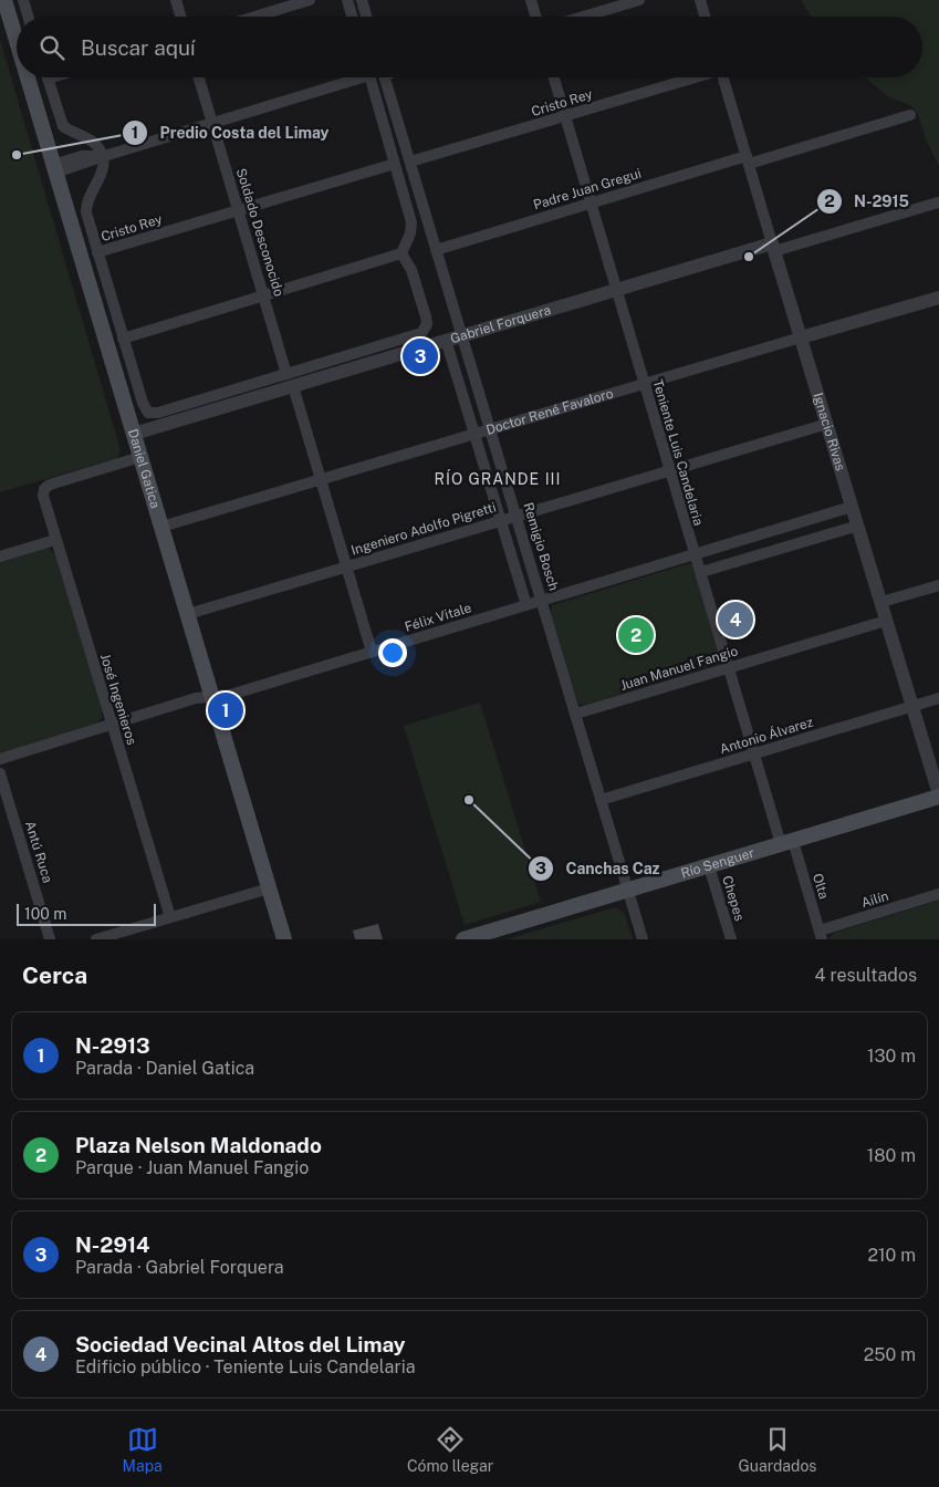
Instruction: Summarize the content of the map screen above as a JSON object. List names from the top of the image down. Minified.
{"streets":{"main road":["Daniel Gatica","Río Senguer"],"street":["Cristo Rey","Padre Juan Gregui","Soldado Desconocido","Gabriel Forquera","Doctor René Favaloro","Ignacio Rivas","Teniente Luis Candelaria","Ingeniero Adolfo Pigretti","Remigio Bosch","Félix Vitale","Juan Manuel Fangio","José Ingenieros","Antonio Álvarez","Antú Ruca","Olta","Chepes","Ailín"]},"crossings":[["Cristo Rey","Soldado Desconocido"],["Cristo Rey","Teniente Luis Candelaria"],["Cristo Rey","Daniel Gatica"],["Cristo Rey","Remigio Bosch"],["Padre Juan Gregui","Ignacio Rivas"],["Padre Juan Gregui","Teniente Luis Candelaria"],["Padre Juan Gregui","Remigio Bosch"],["Soldado Desconocido","Gabriel Forquera"],["Soldado Desconocido","Doctor René Favaloro"],["Soldado Desconocido","Ingeniero Adolfo Pigretti"],["Soldado Desconocido","Félix Vitale"],["Gabriel Forquera","Ignacio Rivas"],["Gabriel Forquera","Teniente Luis Candelaria"],["Gabriel Forquera","Daniel Gatica"],["Gabriel Forquera","Remigio Bosch"],["Doctor René Favaloro","Ignacio Rivas"],["Doctor René Favaloro","Teniente Luis Candelaria"],["Doctor René Favaloro","Daniel Gatica"],["Doctor René Favaloro","Remigio Bosch"],["Ignacio Rivas","Ingeniero Adolfo Pigretti"],["Ignacio Rivas","Félix Vitale"],["Ignacio Rivas","Juan Manuel Fangio"],["Ignacio Rivas","Antonio Álvarez"],["Ignacio Rivas","Río Senguer"],["Teniente Luis Candelaria","Ingeniero Adolfo Pigretti"],["Teniente Luis Candelaria","Félix Vitale"],["Teniente Luis Candelaria","Juan Manuel Fangio"],["Teniente Luis Candelaria","Antonio Álvarez"],["Teniente Luis Candelaria","Río Senguer"],["Teniente Luis Candelaria","Olta"],["Daniel Gatica","Ingeniero Adolfo Pigretti"],["Daniel Gatica","Félix Vitale"],["Daniel Gatica","José Ingenieros"],["Ingeniero Adolfo Pigretti","Remigio Bosch"],["Remigio Bosch","Félix Vitale"],["Remigio Bosch","Juan Manuel Fangio"],["Remigio Bosch","Antonio Álvarez"],["Remigio Bosch","Río Senguer"],["Félix Vitale","José Ingenieros"],["Río Senguer","Olta"],["Río Senguer","Chepes"],["Olta","Ailín"]],"districts":["RÍO GRANDE III"],"places":["Predio Costa del Limay","N-2915","Canchas Caz"],"scale_bar":"100 m","page":{"search":"Buscar aquí","pins":["3","4","2","1"],"scale":"100 m","heading":["Cerca","4 resultados"],"list":[{"mark":"1","name":"N-2913","note":"Parada · Daniel Gatica","value":"130 m"},{"mark":"2","name":"Plaza Nelson Maldonado","note":"Parque · Juan Manuel Fangio","value":"180 m"},{"mark":"3","name":"N-2914","note":"Parada · Gabriel Forquera","value":"210 m"},{"mark":"4","name":"Sociedad Vecinal Altos del Limay","note":"Edificio público · Teniente Luis Candelaria","value":"250 m"}],"nav":["Mapa","Cómo llegar","Guardados"]}}
